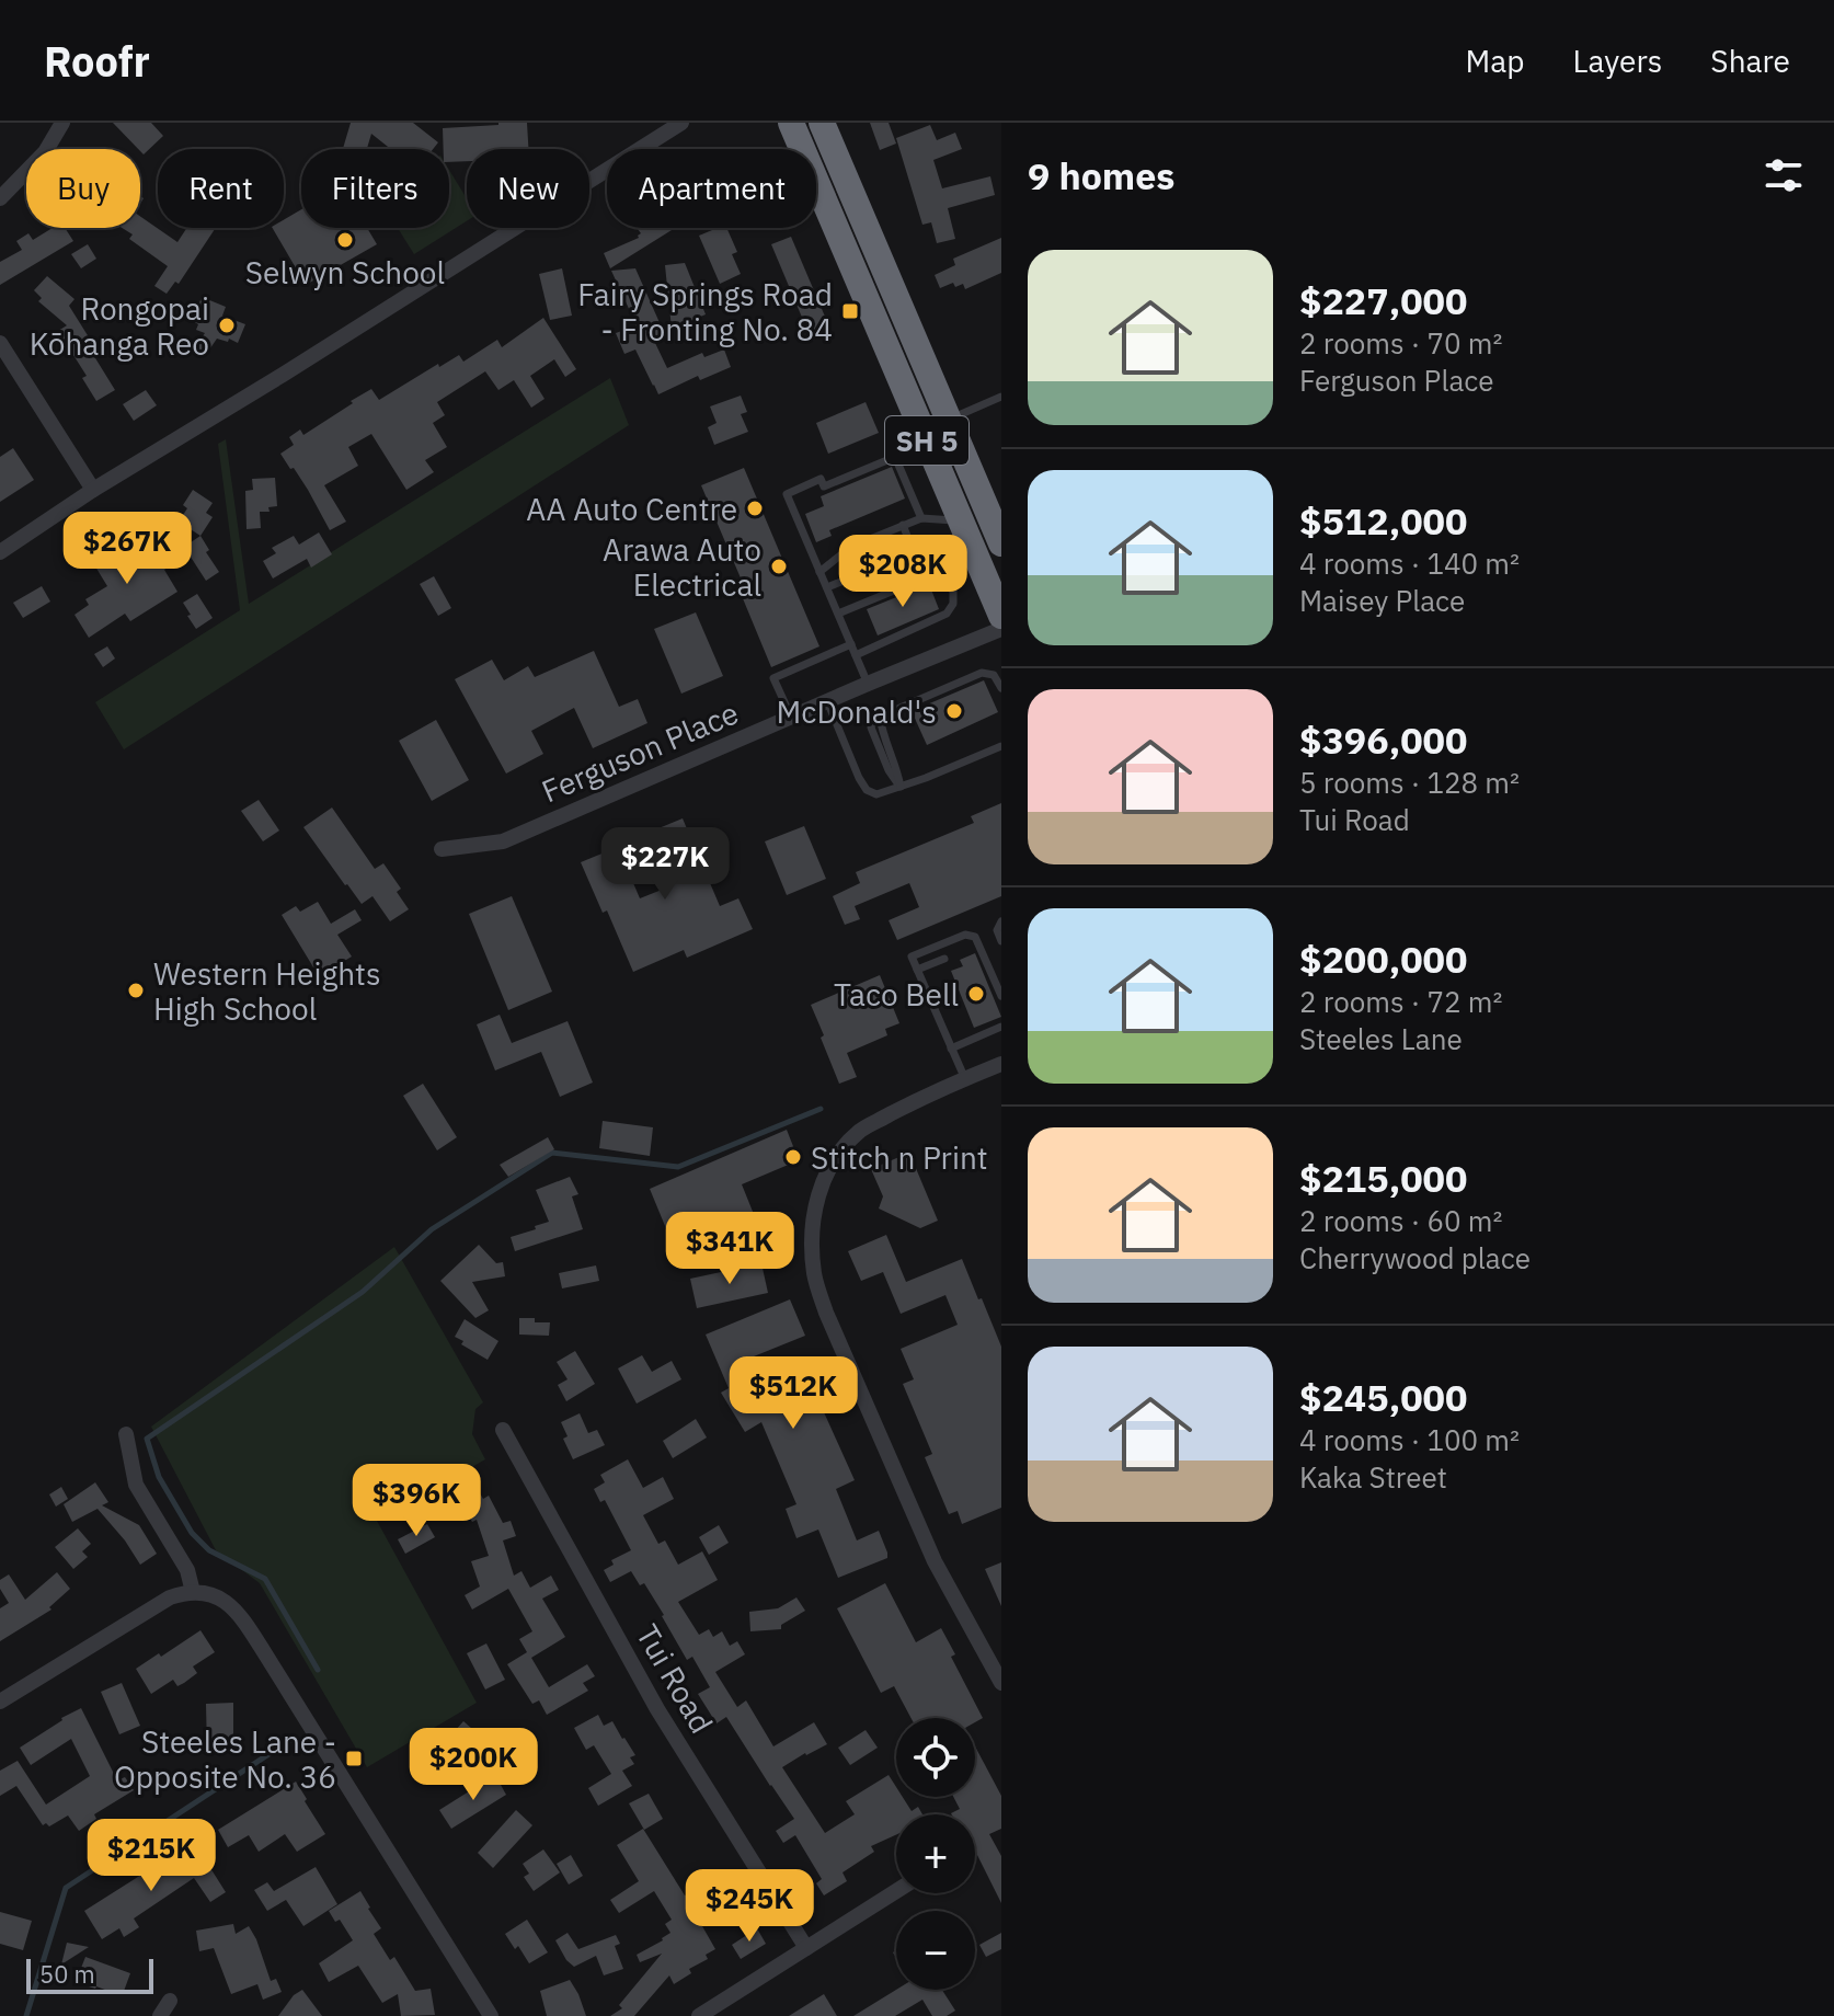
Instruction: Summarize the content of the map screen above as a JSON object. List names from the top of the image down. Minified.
{"streets":{"highway":["SH 5"],"street":["Ferguson Place","Tui Road"]},"places":{"other":["Selwyn School","Rongopai Kōhanga Reo","AA Auto Centre","Arawa Auto Electrical","McDonald's","Western Heights High School","Taco Bell","Stitch n Print"],"transit":["Fairy Springs Road - Fronting No. 84","Steeles Lane - Opposite No. 36"]},"scale_bar":"50 m","page":{"header":"Roofr","nav":["Map","Layers","Share"],"heading":"9 homes","chip":["Buy","Rent","Filters","New","Apartment"],"list":[{"name":"$227,000","note":"2 rooms · 70 m² · Ferguson Place"},{"name":"$512,000","note":"4 rooms · 140 m² · Maisey Place"},{"name":"$396,000","note":"5 rooms · 128 m² · Tui Road"},{"name":"$200,000","note":"2 rooms · 72 m² · Steeles Lane"},{"name":"$215,000","note":"2 rooms · 60 m² · Cherrywood place"},{"name":"$245,000","note":"4 rooms · 100 m² · Kaka Street"}],"price":["$267K","$208K","$227K","$341K","$512K","$396K","$200K","$215K","$245K"],"map_buttons":["+","−"],"scale":"50 m"}}
